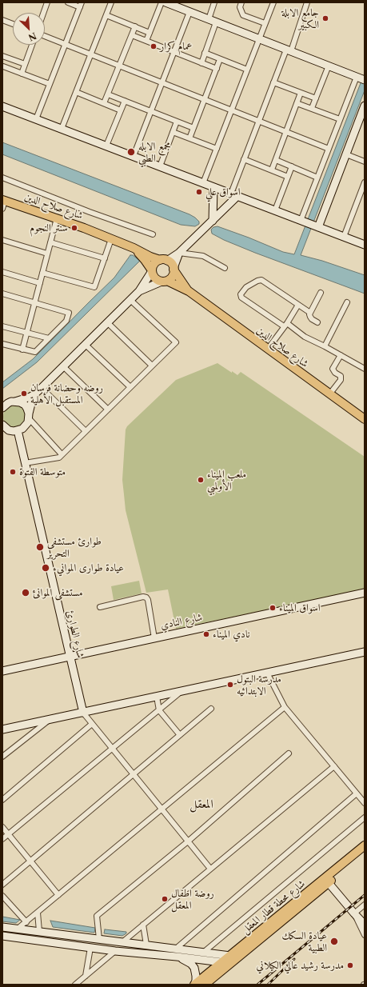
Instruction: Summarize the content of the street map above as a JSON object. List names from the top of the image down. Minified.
{"streets":{"main road":["شارع صلاح الدين","شارع محطة قطار المعقل"],"street":["شارع النادي","شارع الطوارئ"]},"crossings":[["شارع النادي","شارع الطوارئ"]],"districts":["المعقل"],"places":["جامع الابلة الكبير","عمام كرار","مجمع الابله الطبي","اسواق علي","سنتر النجوم","روضه وحضانة فرسان المستقبل الأهلية","متوسطة الفتوة","ملعب الميناء الأولمبي","طوارئ مستشفى التحرير","عيادة طوارى الموانيء","مستشفى الموانئ","اسواق الميناء","نادي الميناء","مدرسة البتول الابتدائيه","روضة اطفال المعقل","عيادة السكك الطبية","مدرسة رشيد عالي الكيلاني"],"north":"bottom right"}
